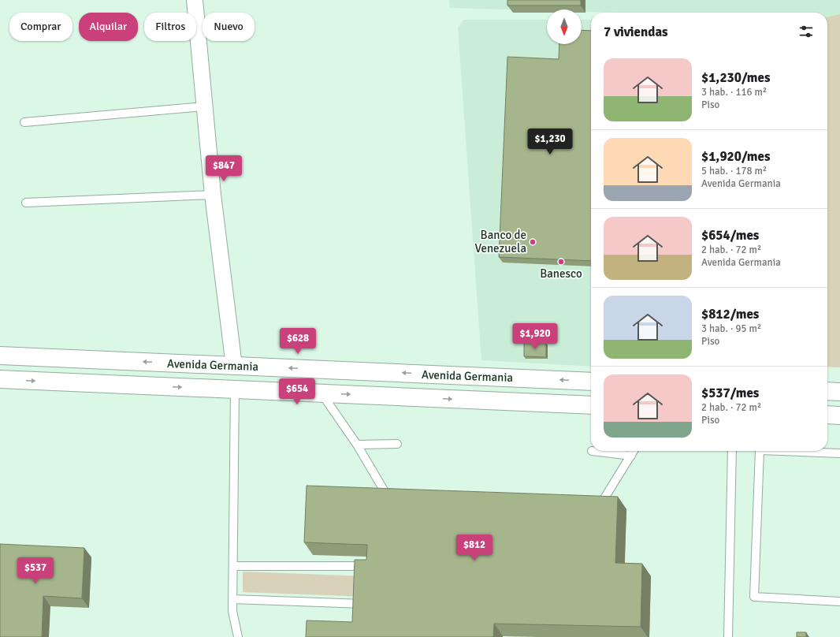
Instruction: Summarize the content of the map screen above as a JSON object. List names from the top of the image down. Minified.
{"streets":{"street":["Avenida Germania"]},"places":["Banco de Venezuela","Banesco"],"north":"bottom","page":{"chip":["Comprar","Alquilar","Filtros","Nuevo"],"heading":"7 viviendas","list":[{"name":"$1,230/mes","note":"3 hab. · 116 m² · Piso"},{"name":"$1,920/mes","note":"5 hab. · 178 m² · Avenida Germania"},{"name":"$654/mes","note":"2 hab. · 72 m² · Avenida Germania"},{"name":"$812/mes","note":"3 hab. · 95 m² · Piso"},{"name":"$537/mes","note":"2 hab. · 72 m² · Piso"}],"price":["$1,230","$847","$1,920","$628","$654","$812","$537"]}}
